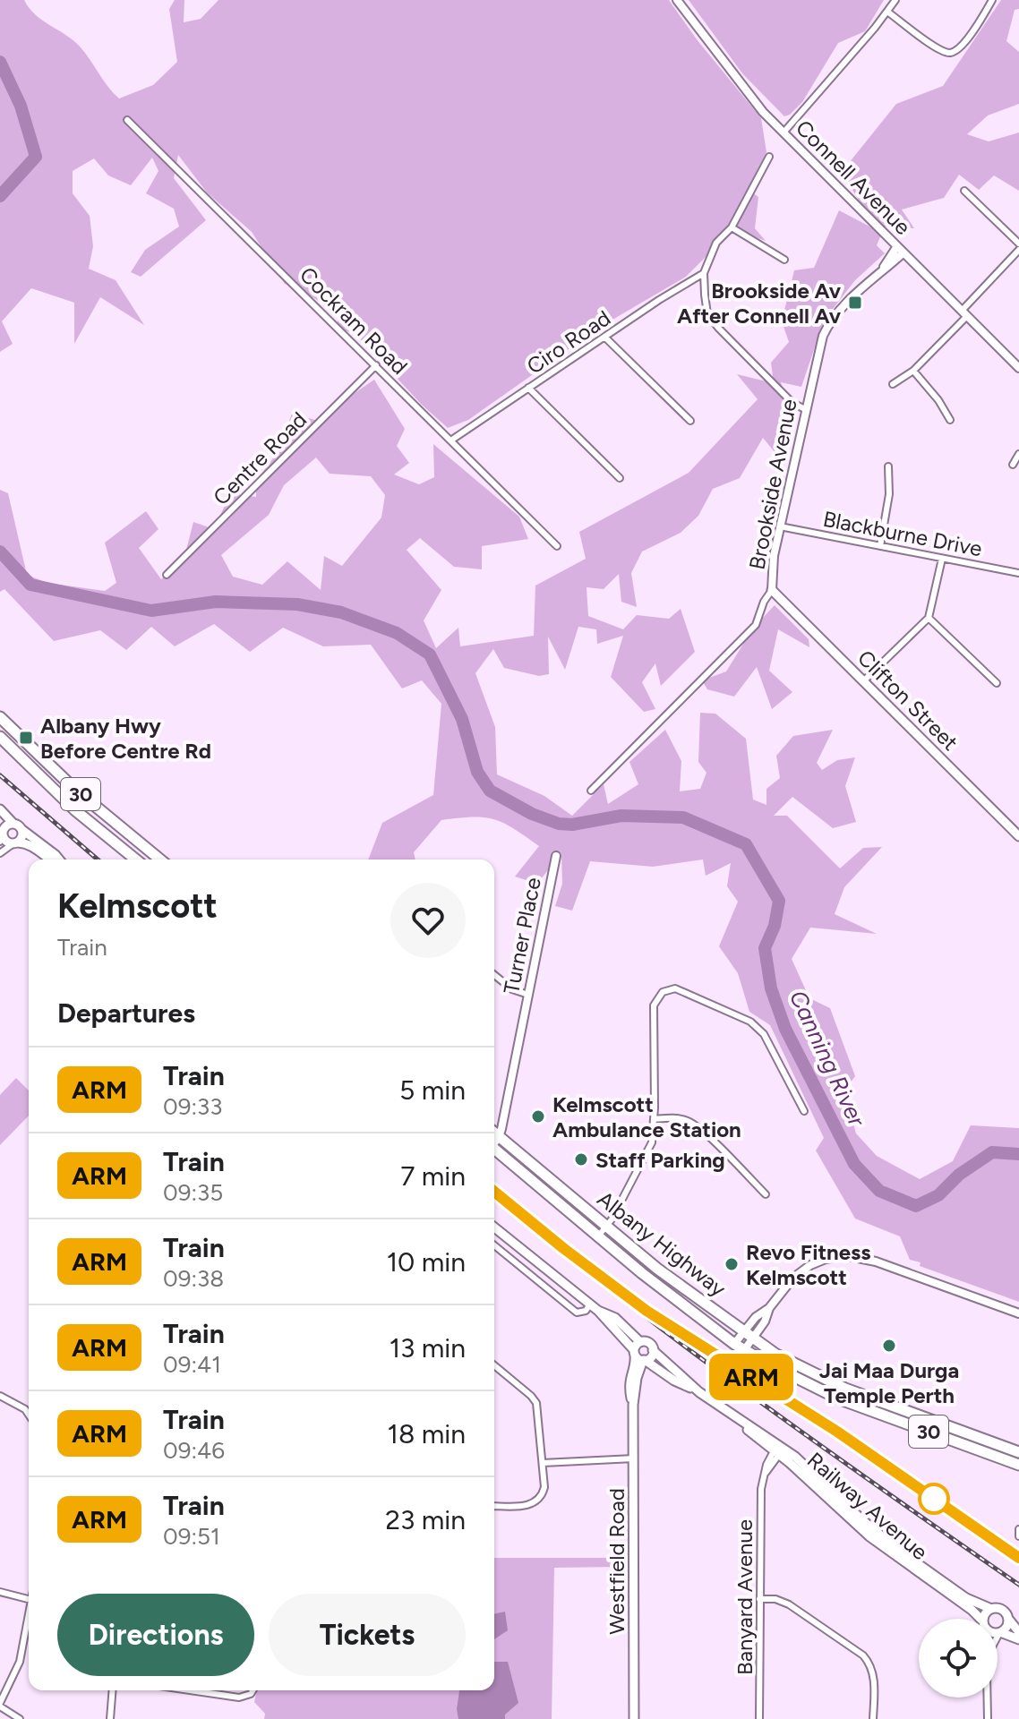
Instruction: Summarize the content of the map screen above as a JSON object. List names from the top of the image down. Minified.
{"streets":{"highway":["30","Albany Highway"],"main road":["Clifton Street","Railway Avenue","Westfield Road"],"street":["Connell Avenue","Cockram Road","Ciro Road","Centre Road","Brookside Avenue","Blackburne Drive","Turner Place","Banyard Avenue"]},"crossings":[["Connell Avenue","Brookside Avenue"],["Cockram Road","Ciro Road"],["Cockram Road","Centre Road"],["Brookside Avenue","Blackburne Drive"],["Brookside Avenue","Clifton Street"],["Turner Place","Albany Highway"],["Railway Avenue","Westfield Road"],["Railway Avenue","Banyard Avenue"]],"water":["Canning River"],"places":{"transit":["Brookside Av After Connell Av","Albany Hwy Before Centre Rd"],"other":["Kelmscott Ambulance Station","Staff Parking","Revo Fitness Kelmscott","Jai Maa Durga Temple Perth"]},"page":{"on_map":"ARM","heading":[["Kelmscott","Train"],"Departures"],"list":[{"mark":"ARM","name":"Train","note":"09:33","value":"5 min"},{"mark":"ARM","name":"Train","note":"09:35","value":"7 min"},{"mark":"ARM","name":"Train","note":"09:38","value":"10 min"},{"mark":"ARM","name":"Train","note":"09:41","value":"13 min"},{"mark":"ARM","name":"Train","note":"09:46","value":"18 min"},{"mark":"ARM","name":"Train","note":"09:51","value":"23 min"}],"buttons":["Directions","Tickets"]}}
